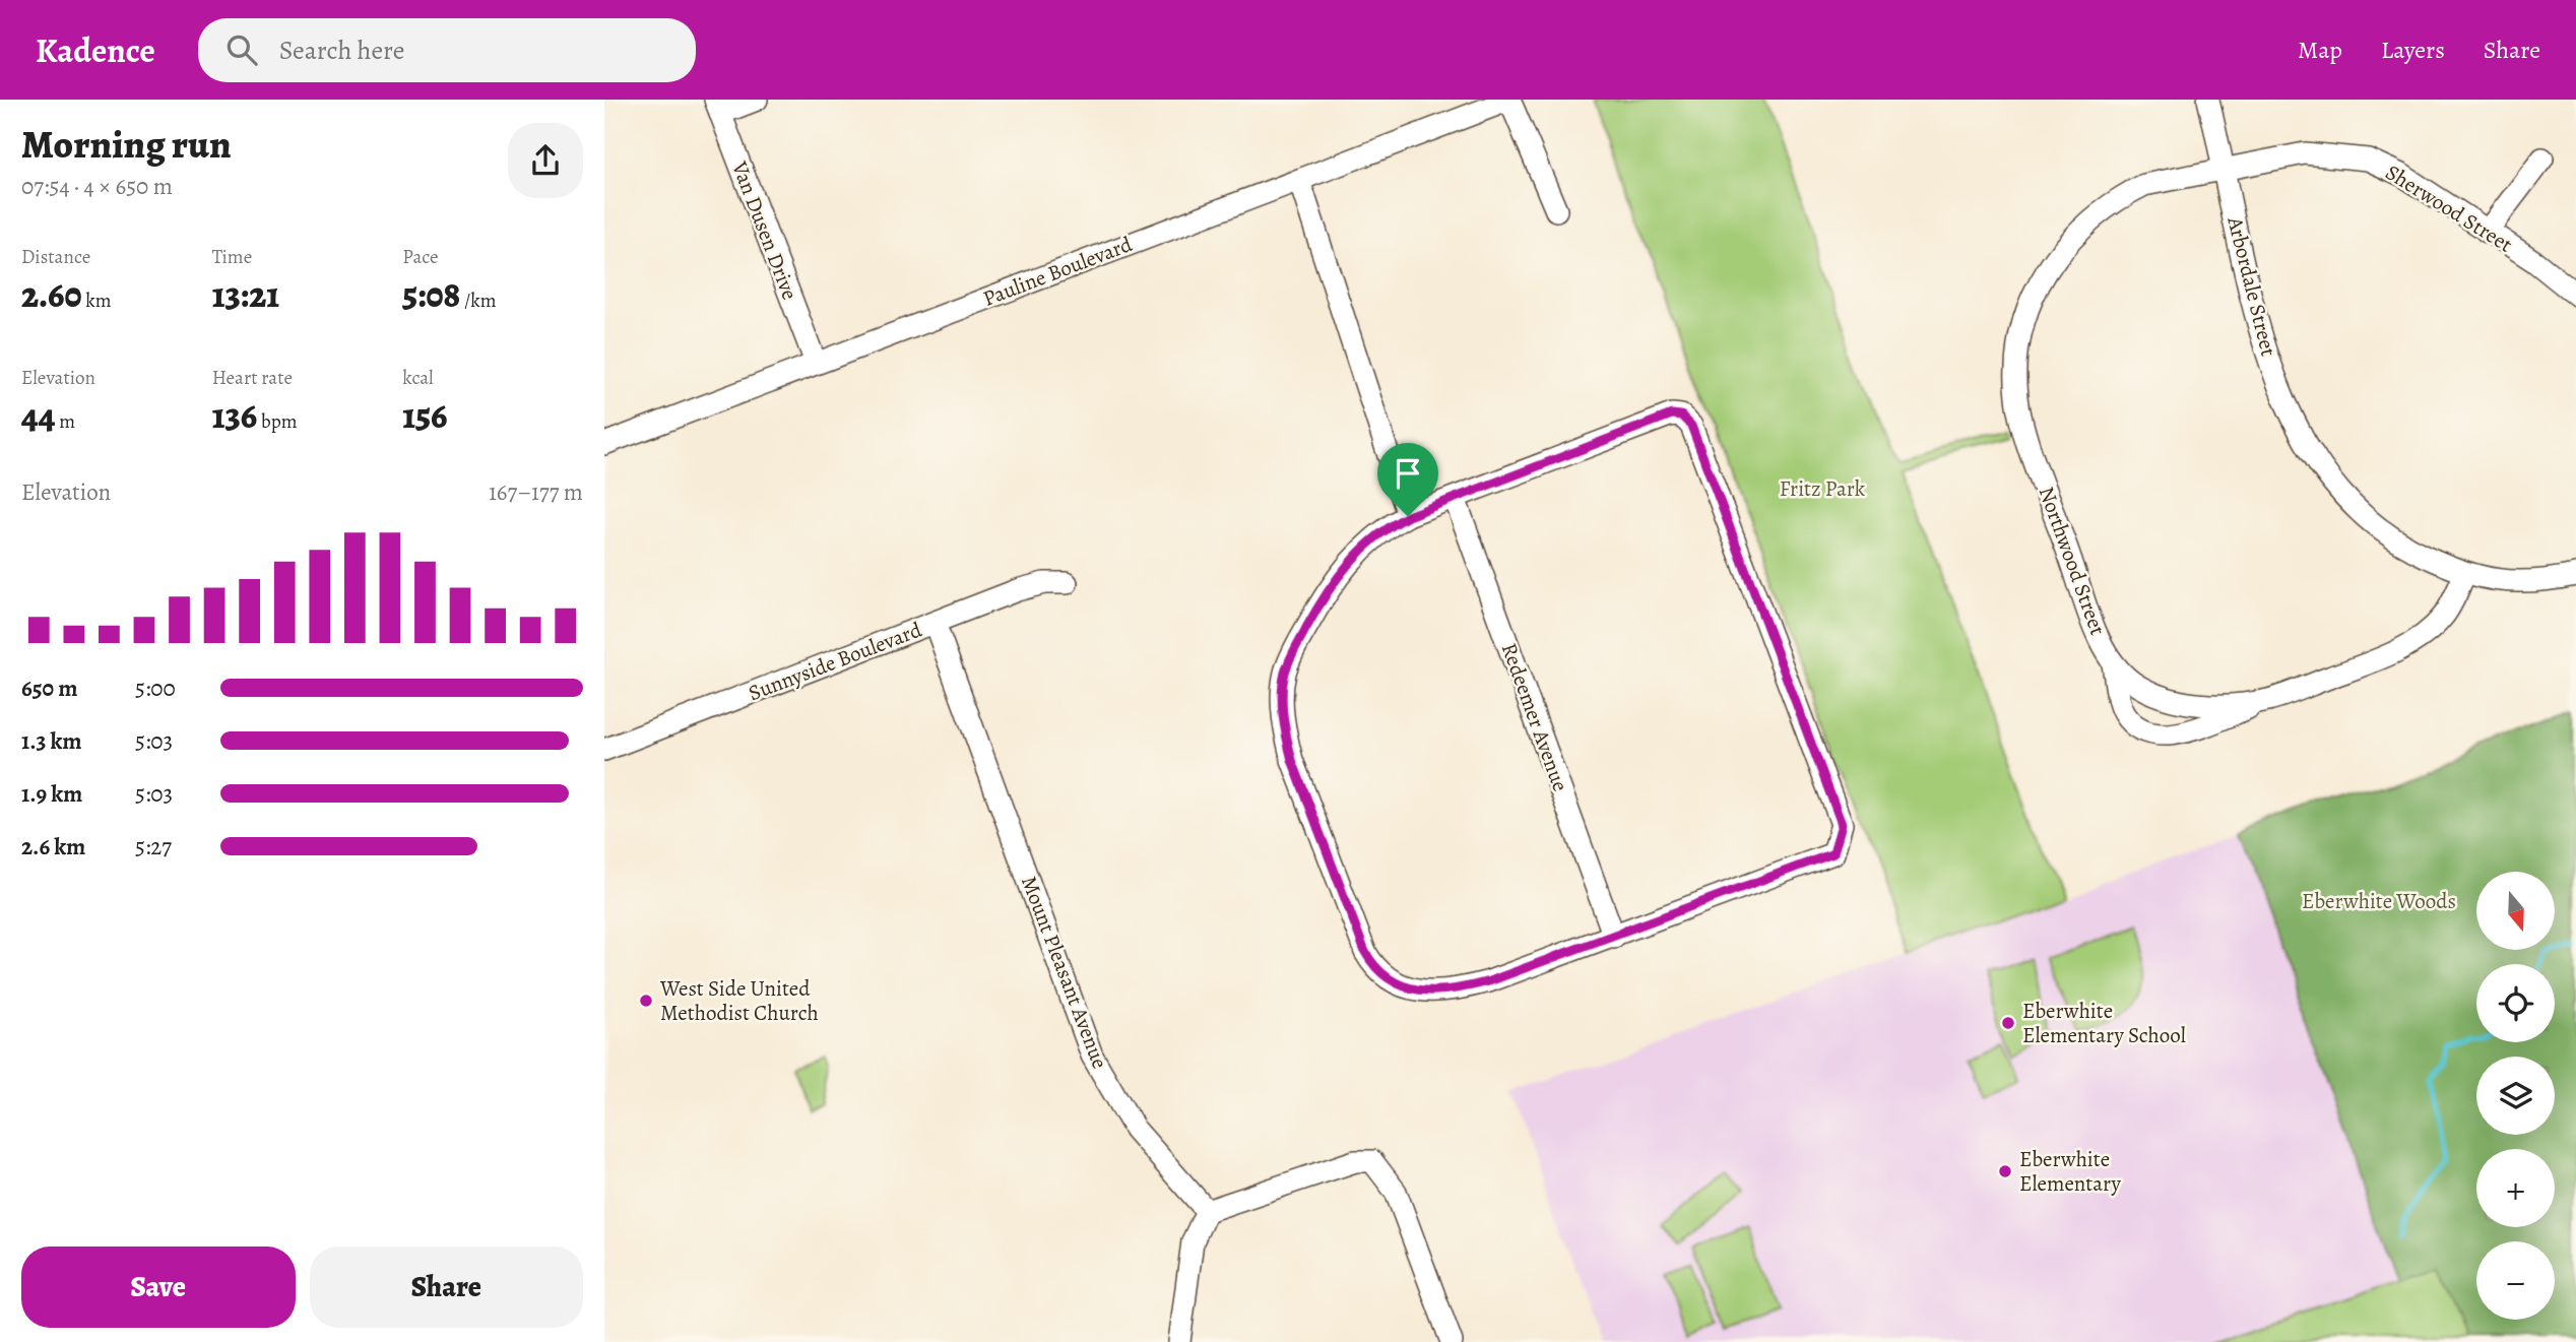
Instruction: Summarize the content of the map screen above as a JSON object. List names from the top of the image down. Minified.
{"streets":{"street":["Sherwood Street","Van Dusen Drive","Pauline Boulevard","Arbordale Street","Northwood Street","Sunnyside Boulevard","Redeemer Avenue","Mount Pleasant Avenue"]},"crossings":[["Sherwood Street","Arbordale Street"],["Sherwood Street","Northwood Street"],["Van Dusen Drive","Pauline Boulevard"],["Arbordale Street","Northwood Street"],["Sunnyside Boulevard","Mount Pleasant Avenue"]],"parks":["Fritz Park","Eberwhite Woods"],"places":["West Side United Methodist Church","Eberwhite Elementary School","Eberwhite Elementary"],"north":"bottom","page":{"header":"Kadence","search":"Search here","nav":["Map","Layers","Share"],"heading":["Morning run","07:54 · 4 × 650 m"],"stats":[["Distance","2.60 km"],["Time","13:21"],["Pace","5:08 /km"],["Elevation","44 m"],["Heart rate","136 bpm"],["kcal","156"]],"chart":["Elevation","167–177 m"],"list":[{"name":"650 m","note":"5:00"},{"name":"1.3 km","note":"5:03"},{"name":"1.9 km","note":"5:03"},{"name":"2.6 km","note":"5:27"}],"map_buttons":["+","−"],"buttons":["Save","Share"]}}
